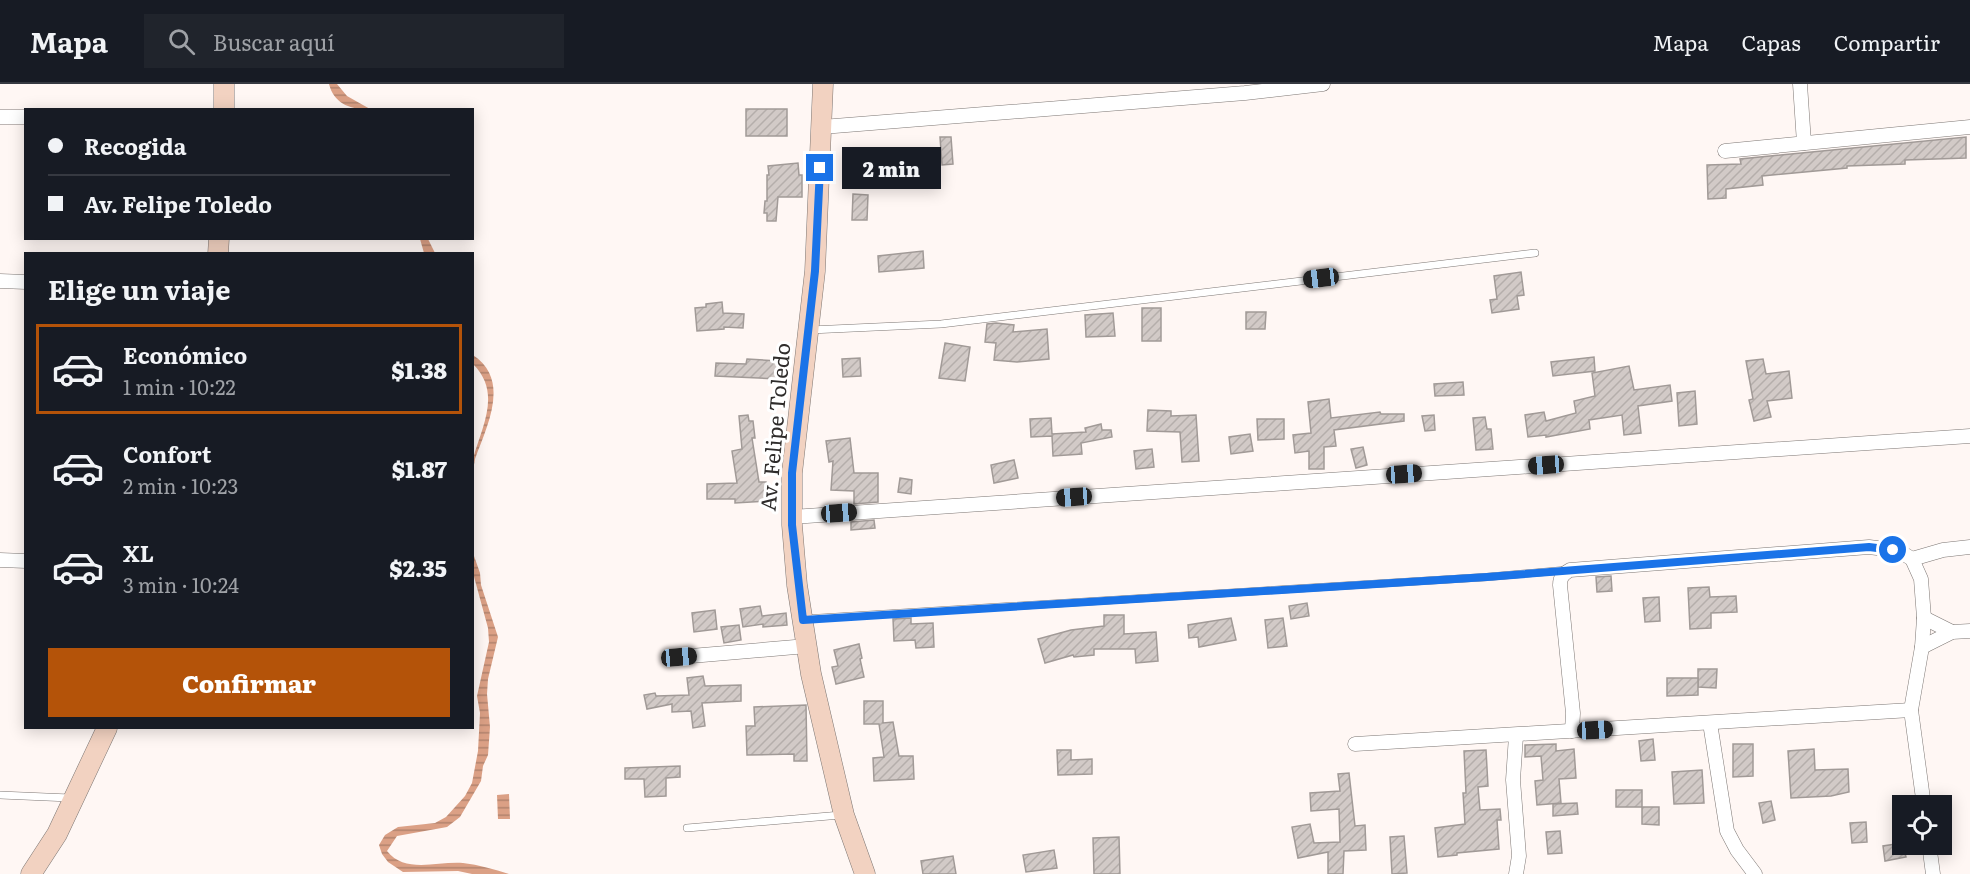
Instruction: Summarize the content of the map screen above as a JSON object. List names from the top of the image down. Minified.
{"streets":{"main road":["Av. Felipe Toledo"]},"page":{"header":"Mapa","search":"Buscar aquí","nav":["Mapa","Capas","Compartir"],"banner":["Recogida","Av. Felipe Toledo"],"bubble":"2 min","heading":"Elige un viaje","list":[{"name":"Económico","note":"1 min · 10:22","value":"$1.38"},{"name":"Confort","note":"2 min · 10:23","value":"$1.87"},{"name":"XL","note":"3 min · 10:24","value":"$2.35"}],"buttons":"Confirmar"}}
